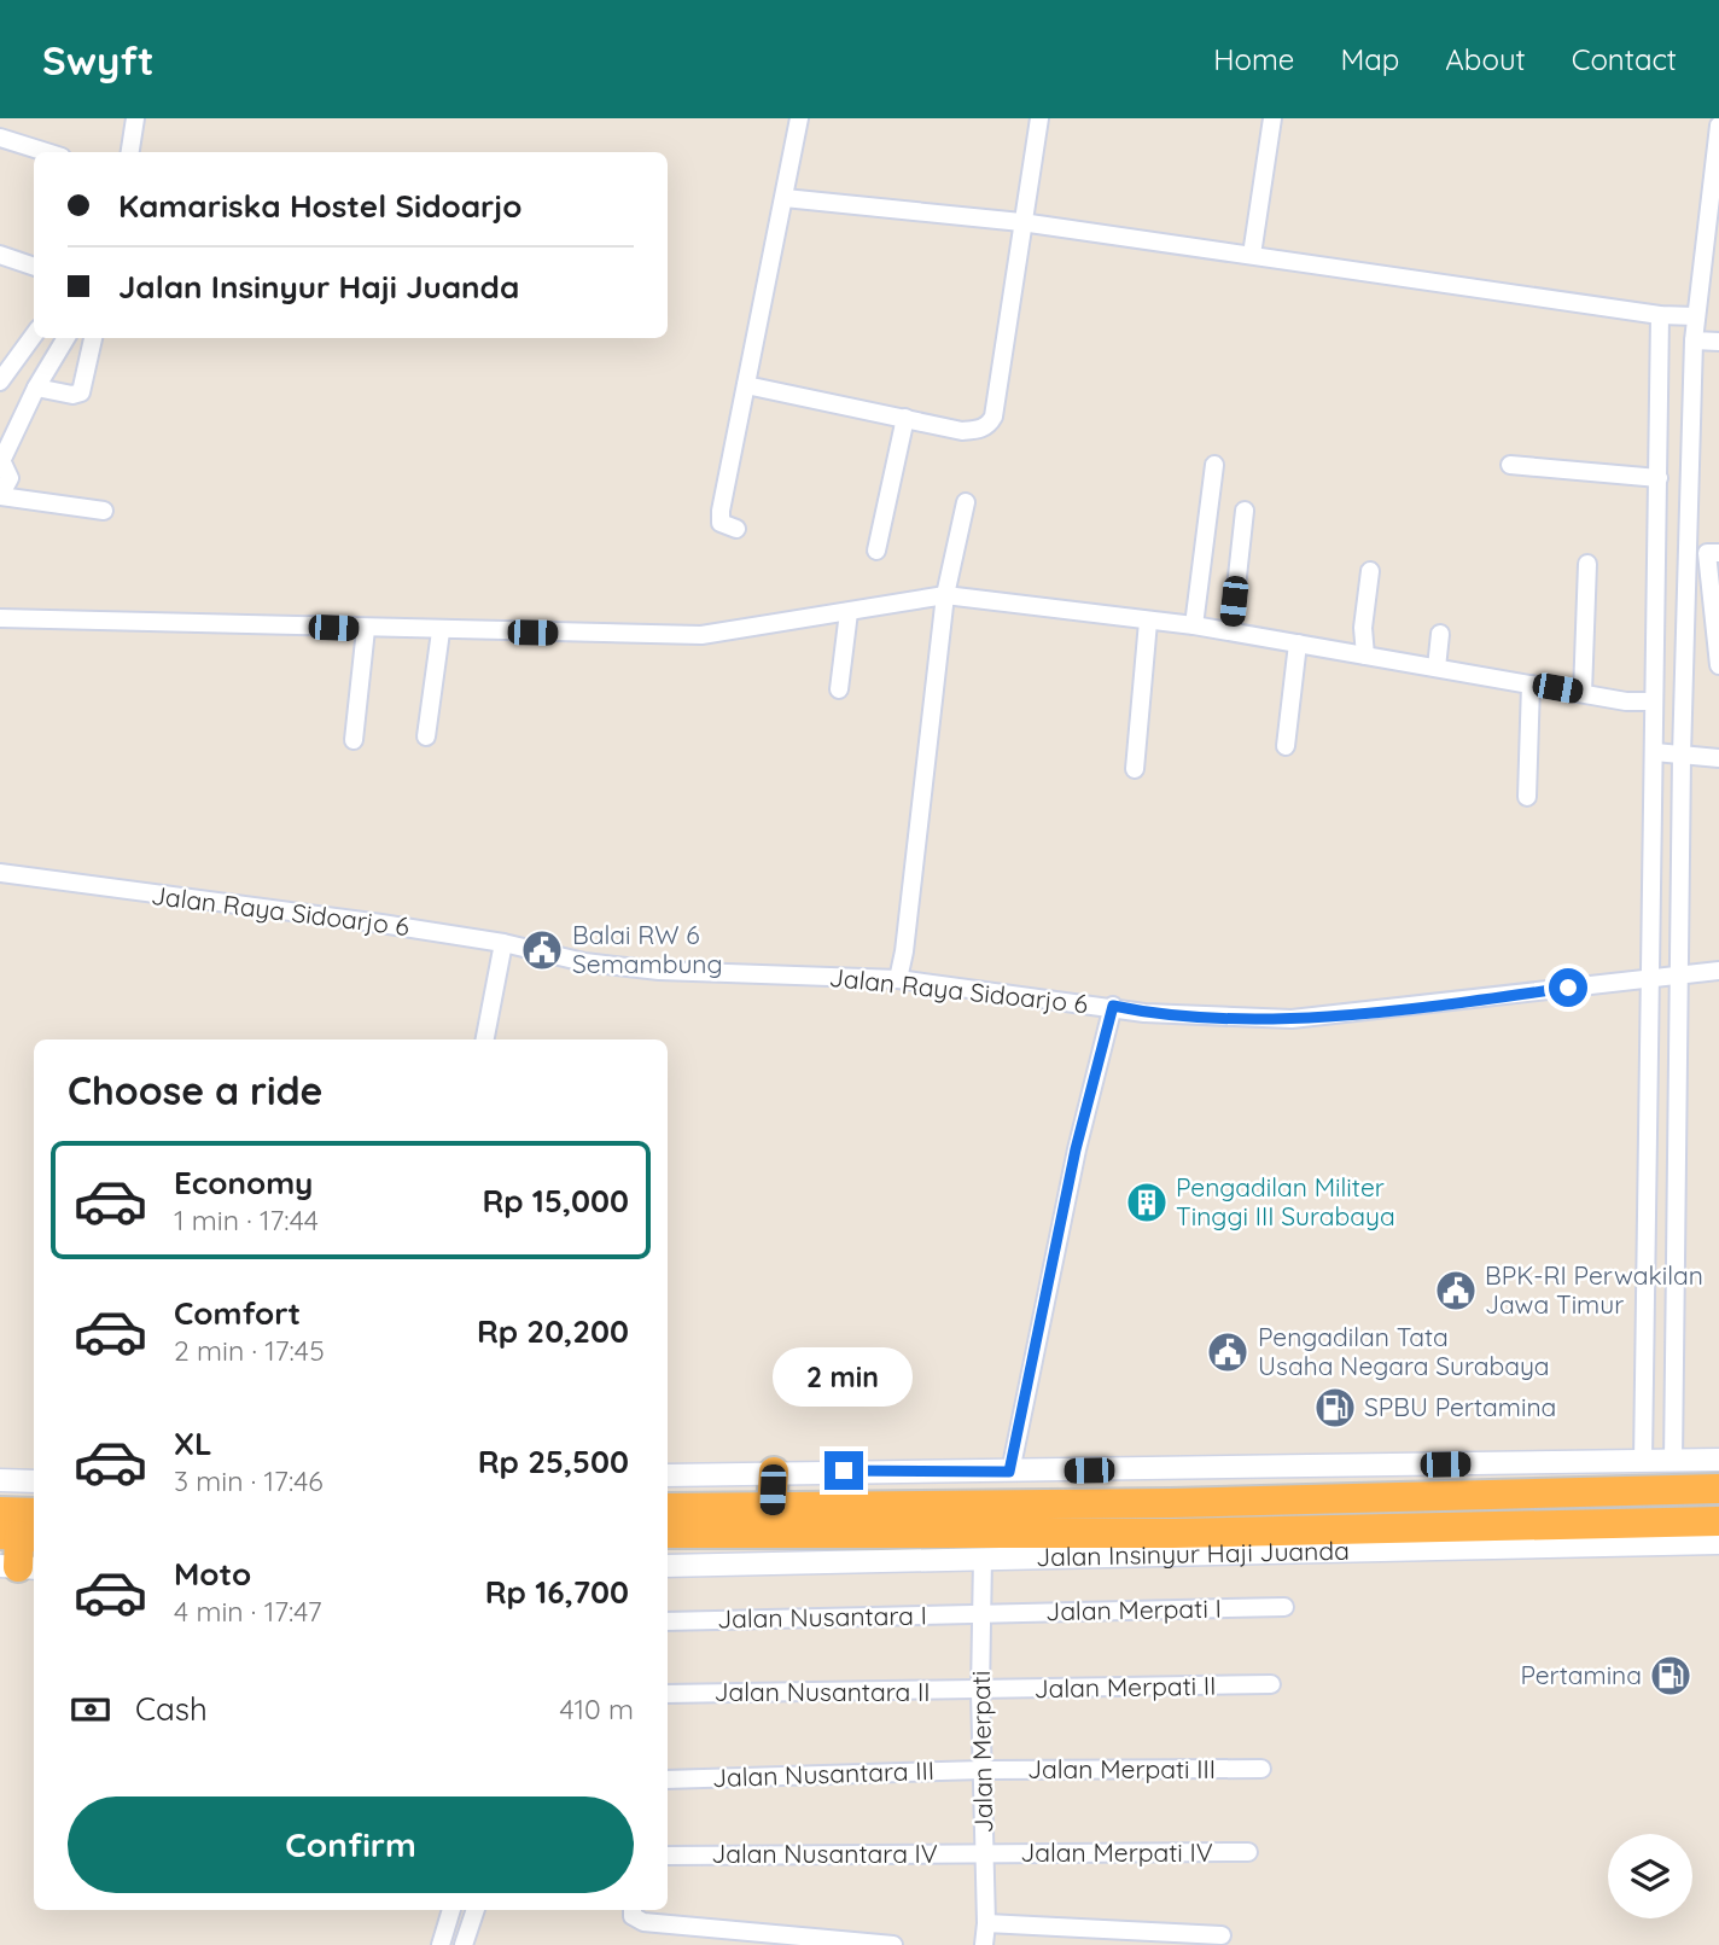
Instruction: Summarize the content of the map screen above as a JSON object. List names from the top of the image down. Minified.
{"streets":{"highway":["Jalan Insinyur Haji Juanda"],"street":["Jalan Raya Sidoarjo 6","Jalan Merpati I","Jalan Nusantara I","Jalan Merpati II","Jalan Nusantara II","Jalan Merpati","Jalan Merpati III","Jalan Nusantara III","Jalan Merpati IV","Jalan Nusantara IV"]},"crossings":[["Jalan Insinyur Haji Juanda","Jalan Merpati"],["Jalan Merpati I","Jalan Nusantara I"],["Jalan Merpati I","Jalan Merpati"],["Jalan Nusantara I","Jalan Merpati"],["Jalan Merpati II","Jalan Nusantara II"],["Jalan Merpati II","Jalan Merpati"],["Jalan Nusantara II","Jalan Merpati"],["Jalan Merpati","Jalan Merpati III"],["Jalan Merpati","Jalan Nusantara III"],["Jalan Merpati","Jalan Merpati IV"],["Jalan Merpati","Jalan Nusantara IV"],["Jalan Merpati III","Jalan Nusantara III"],["Jalan Merpati IV","Jalan Nusantara IV"]],"places":{"public building":["Balai RW 6 Semambung","BPK-RI Perwakilan Jawa Timur","Pengadilan Tata Usaha Negara Surabaya"],"building":["Pengadilan Militer Tinggi III Surabaya"],"fuel station":["SPBU Pertamina","Pertamina"]},"page":{"header":"Swyft","nav":["Home","Map","About","Contact"],"banner":["Kamariska Hostel Sidoarjo","Jalan Insinyur Haji Juanda"],"heading":"Choose a ride","list":[{"name":"Economy","note":"1 min · 17:44","value":"Rp 15,000"},{"name":"Comfort","note":"2 min · 17:45","value":"Rp 20,200"},{"name":"XL","note":"3 min · 17:46","value":"Rp 25,500"},{"name":"Moto","note":"4 min · 17:47","value":"Rp 16,700"}],"bubble":"2 min","pay":["Cash","410 m"],"buttons":"Confirm"}}
